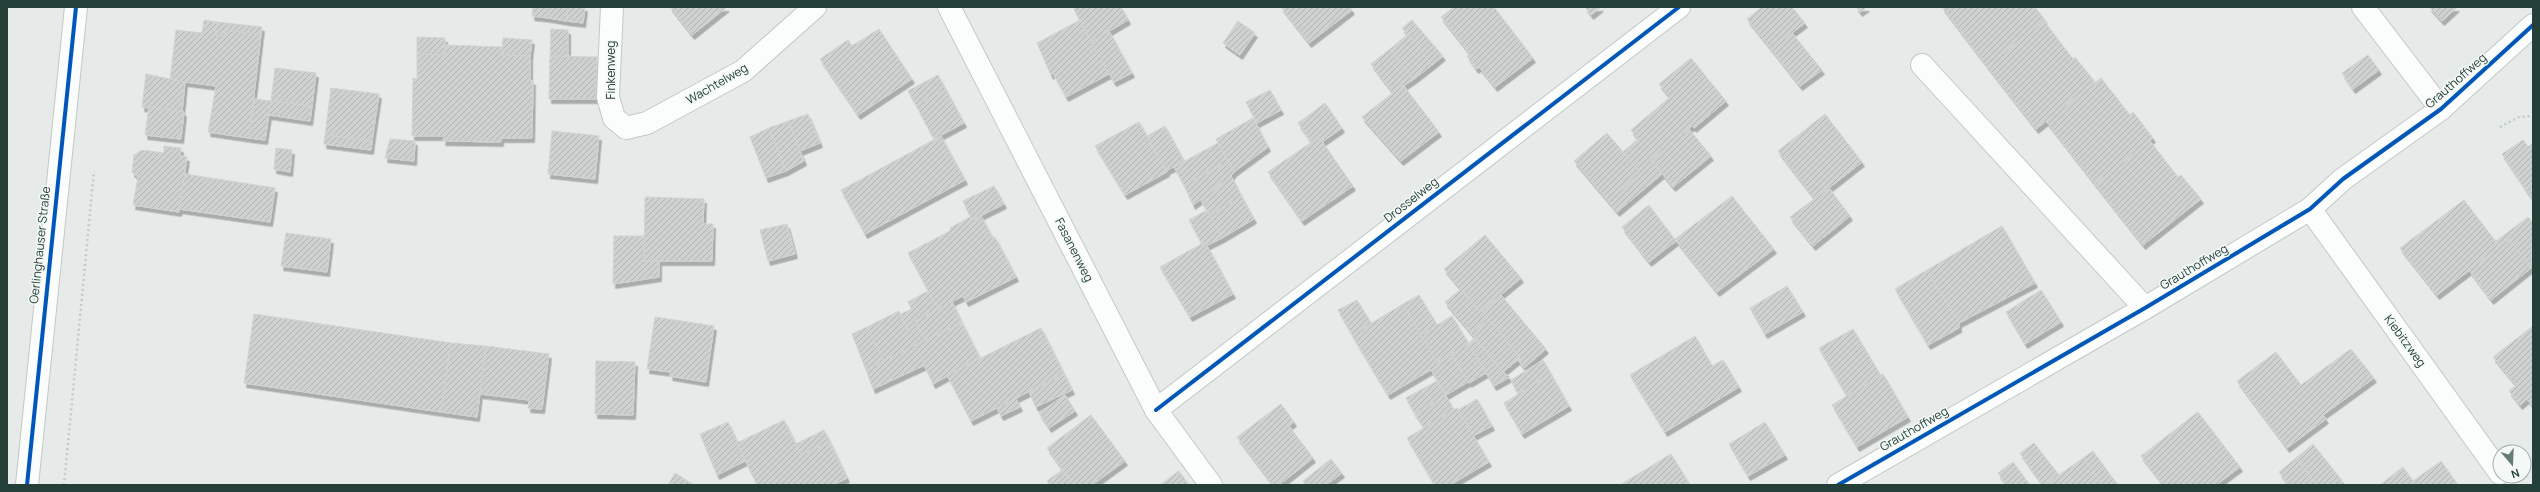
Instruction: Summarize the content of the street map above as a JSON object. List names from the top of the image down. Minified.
{"streets":{"street":["Finkenweg","Grauthoffweg","Wachtelweg","Drosselweg","Oerlinghauser Straße","Fasanenweg","Kiebitzweg"]},"crossings":[["Finkenweg","Wachtelweg"],["Grauthoffweg","Kiebitzweg"],["Drosselweg","Fasanenweg"]],"north":"bottom"}
